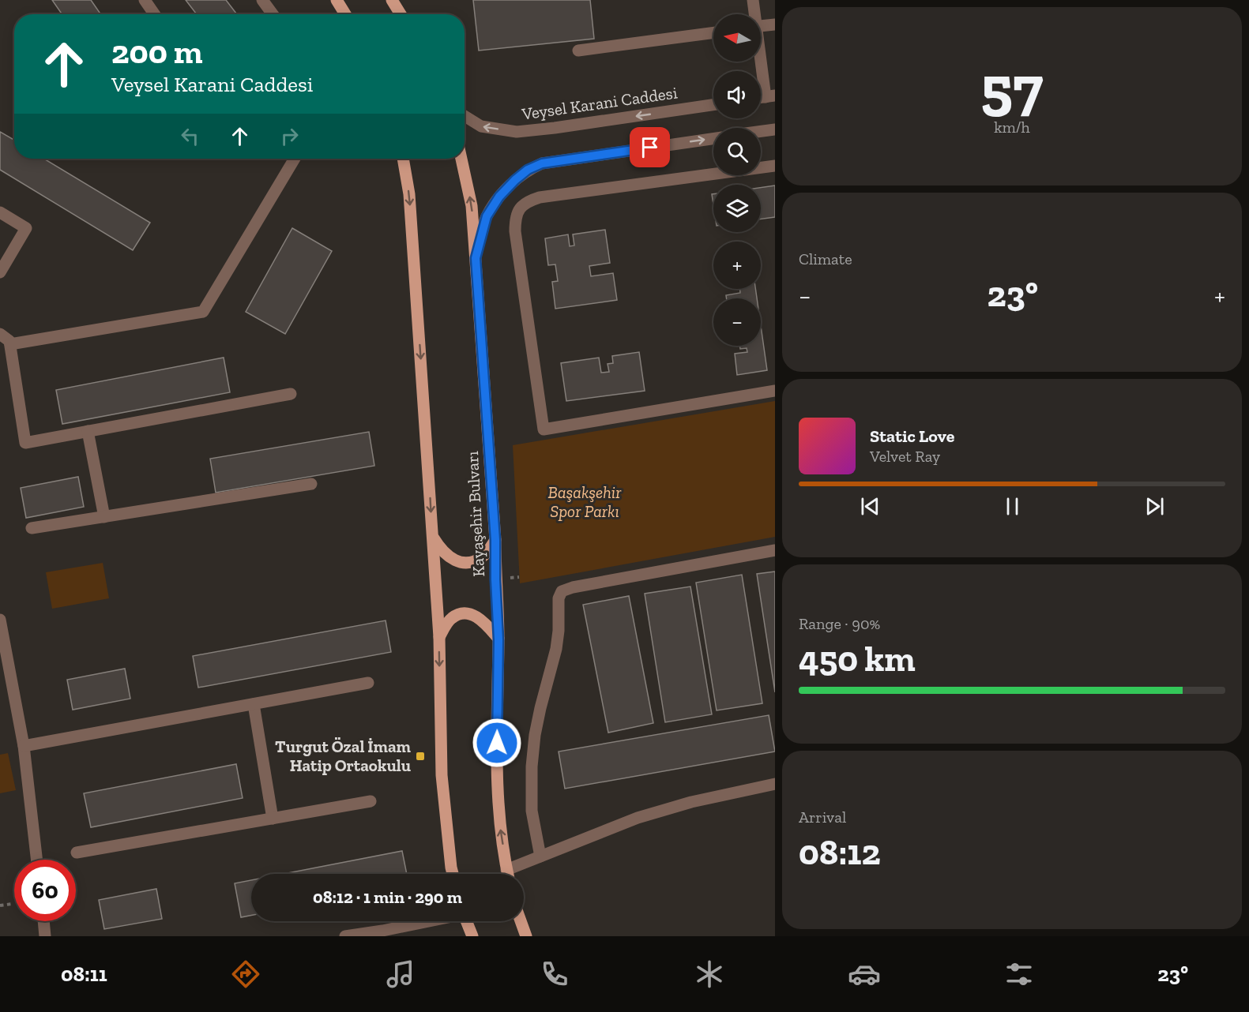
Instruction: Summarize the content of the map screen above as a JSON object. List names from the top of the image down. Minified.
{"streets":{"main road":["Kayaşehir Bulvarı"],"street":["Veysel Karani Caddesi"]},"parks":["Başakşehir Spor Parkı"],"places":{"transit":["Turgut Özal İmam Hatip Ortaokulu"]},"north":"left","page":{"tile":[["57","km/h"],"Climate",["Range · 90%","450 km"],["Arrival","08:12"]],"map_buttons":["+","−"],"turn":["200 m","Veysel Karani Caddesi"],"heat":["−","23°","+"],"song":["Static Love","Velvet Ray"],"limit":"60","trip":"08:12 · 1 min · 290 m","tabs":["08:11","23°"]}}
